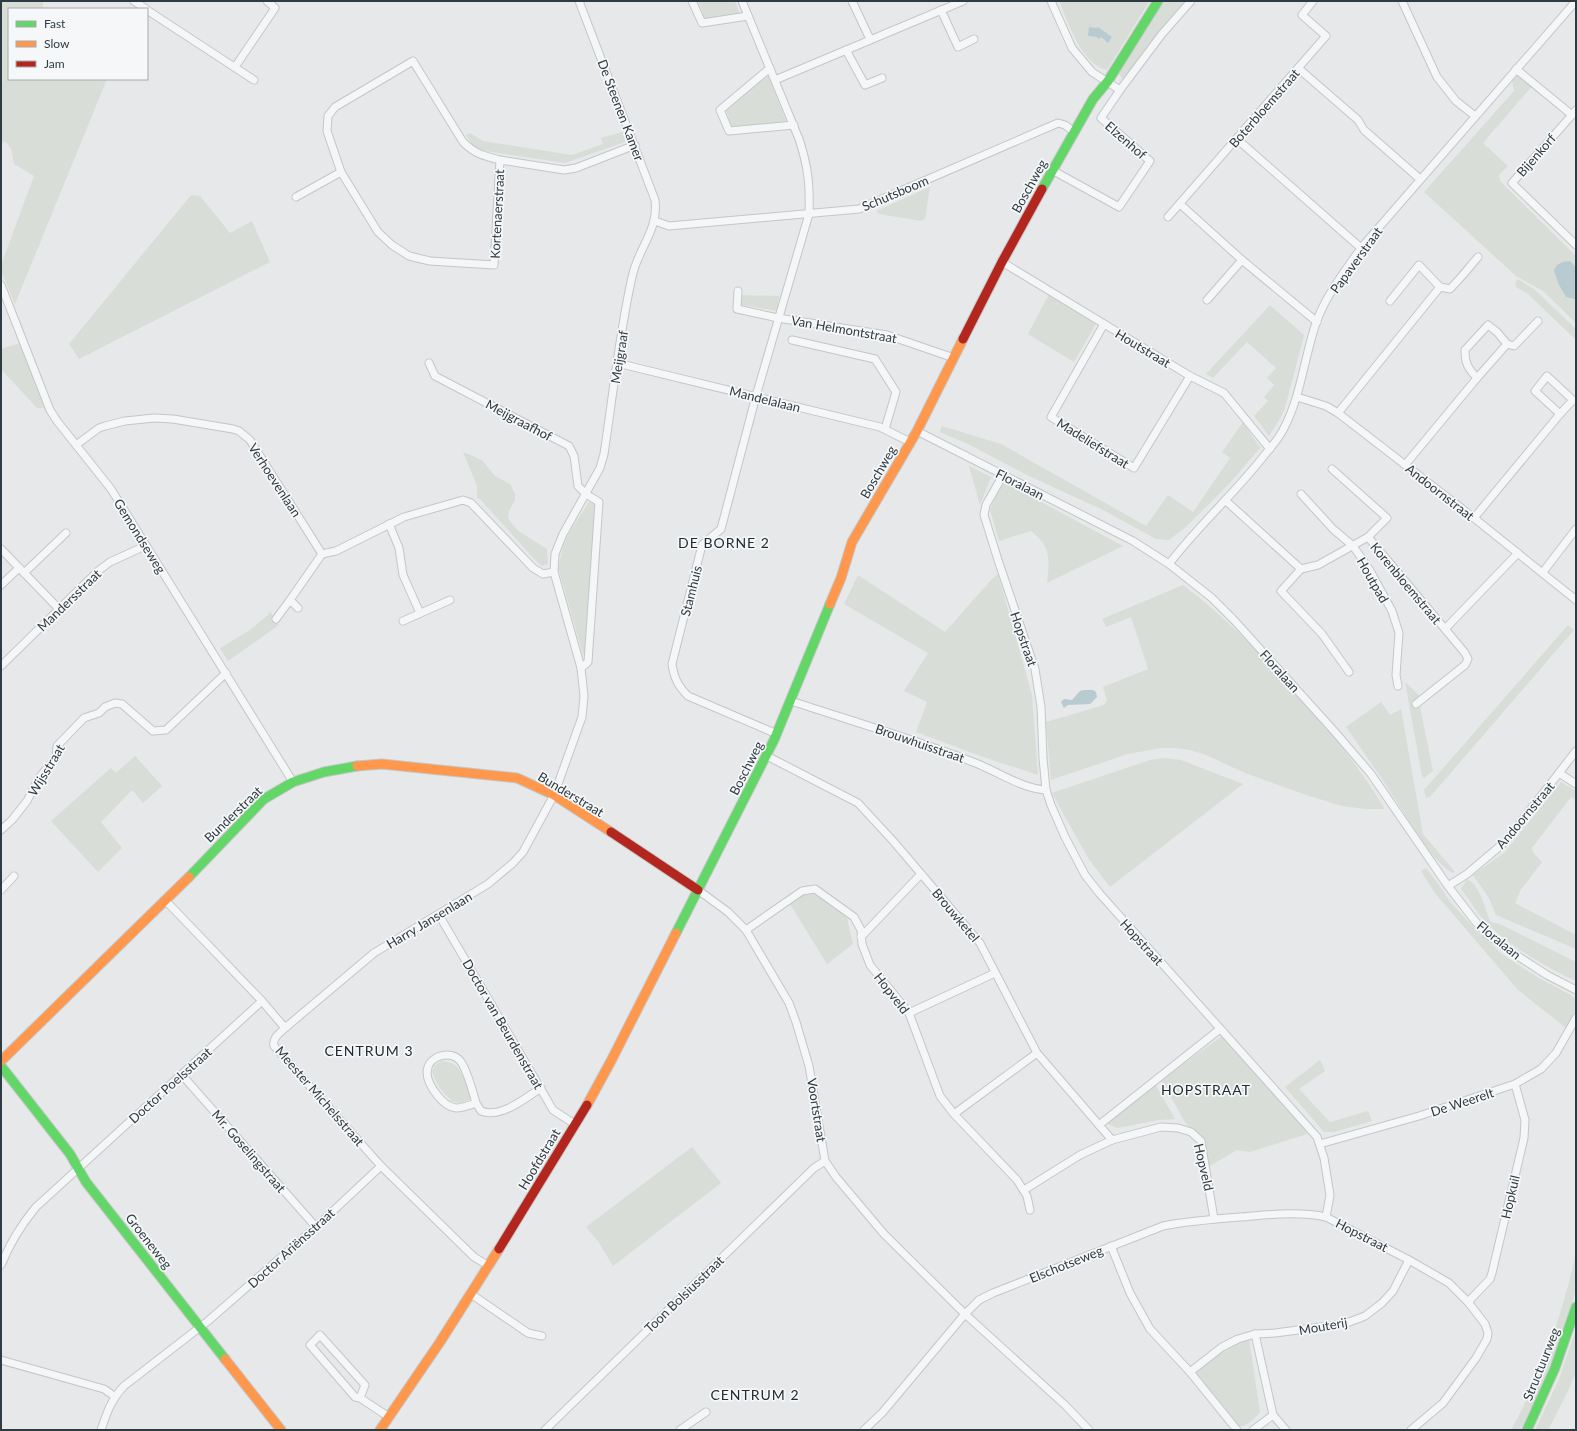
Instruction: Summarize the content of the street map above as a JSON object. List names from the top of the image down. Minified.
{"streets":{"street":["Boterbloemstraat","De Steenen Kamer","Elzenhof","Bijenkorf","Boschweg","Schutsboom","Kortenaerstraat","Papaverstraat","Van Helmontstraat","Houtstraat","Meijgraaf","Mandelalaan","Meijgraafhof","Madeliefstraat","Verhoevenlaan","Floralaan","Andoornstraat","Gemondseweg","Houtpad","Korenbloemstraat","Stamhuis","Mandersstraat","Hopstraat","Brouwhuisstraat","Wijsstraat","Bunderstraat","Brouwketel","Harry Jansenlaan","Hopveld","Doctor van Beurdenstraat","Doctor Poelsstraat","Meester Michelsstraat","De Weerelt","Voortstraat","Mr. Goselingstraat","Hoofdstraat","Hopkuil","Groeneweg","Doctor Ariënsstraat","Elschotseweg","Toon Bolsiusstraat","Mouterij","Structuurweg"]},"crossings":[["De Steenen Kamer","Schutsboom"],["De Steenen Kamer","Kortenaerstraat"],["De Steenen Kamer","Meijgraaf"],["Elzenhof","Boschweg"],["Boschweg","Schutsboom"],["Boschweg","Van Helmontstraat"],["Boschweg","Houtstraat"],["Boschweg","Mandelalaan"],["Boschweg","Floralaan"],["Boschweg","Stamhuis"],["Boschweg","Brouwhuisstraat"],["Boschweg","Bunderstraat"],["Boschweg","Brouwketel"],["Boschweg","Voortstraat"],["Boschweg","Hoofdstraat"],["Schutsboom","Van Helmontstraat"],["Schutsboom","Meijgraaf"],["Papaverstraat","Houtstraat"],["Papaverstraat","Floralaan"],["Papaverstraat","Andoornstraat"],["Van Helmontstraat","Mandelalaan"],["Van Helmontstraat","Stamhuis"],["Houtstraat","Madeliefstraat"],["Meijgraaf","Mandelalaan"],["Meijgraaf","Meijgraafhof"],["Meijgraaf","Bunderstraat"],["Meijgraaf","Harry Jansenlaan"],["Mandelalaan","Stamhuis"],["Verhoevenlaan","Gemondseweg"],["Floralaan","Andoornstraat"],["Floralaan","Hopstraat"],["Andoornstraat","Korenbloemstraat"],["Gemondseweg","Mandersstraat"],["Gemondseweg","Wijsstraat"],["Gemondseweg","Bunderstraat"],["Houtpad","Korenbloemstraat"],["Hopstraat","Brouwhuisstraat"],["Hopstraat","De Weerelt"],["Hopstraat","Hopkuil"],["Hopstraat","Elschotseweg"],["Hopstraat","Mouterij"],["Bunderstraat","Harry Jansenlaan"],["Bunderstraat","Meester Michelsstraat"],["Bunderstraat","Voortstraat"],["Bunderstraat","Hoofdstraat"],["Brouwketel","Hopveld"],["Harry Jansenlaan","Doctor van Beurdenstraat"],["Harry Jansenlaan","Meester Michelsstraat"],["Hopveld","Voortstraat"],["Hopveld","Elschotseweg"],["Doctor van Beurdenstraat","Hoofdstraat"],["Doctor Poelsstraat","Meester Michelsstraat"],["Doctor Poelsstraat","Mr. Goselingstraat"],["Doctor Poelsstraat","Groeneweg"],["Meester Michelsstraat","Hoofdstraat"],["Meester Michelsstraat","Doctor Ariënsstraat"],["De Weerelt","Hopkuil"],["Voortstraat","Hoofdstraat"],["Voortstraat","Elschotseweg"],["Voortstraat","Toon Bolsiusstraat"],["Mr. Goselingstraat","Doctor Ariënsstraat"],["Groeneweg","Doctor Ariënsstraat"]],"districts":["DE BORNE 2","CENTRUM 3","HOPSTRAAT","CENTRUM 2"],"legend":["Fast","Slow","Jam"]}
